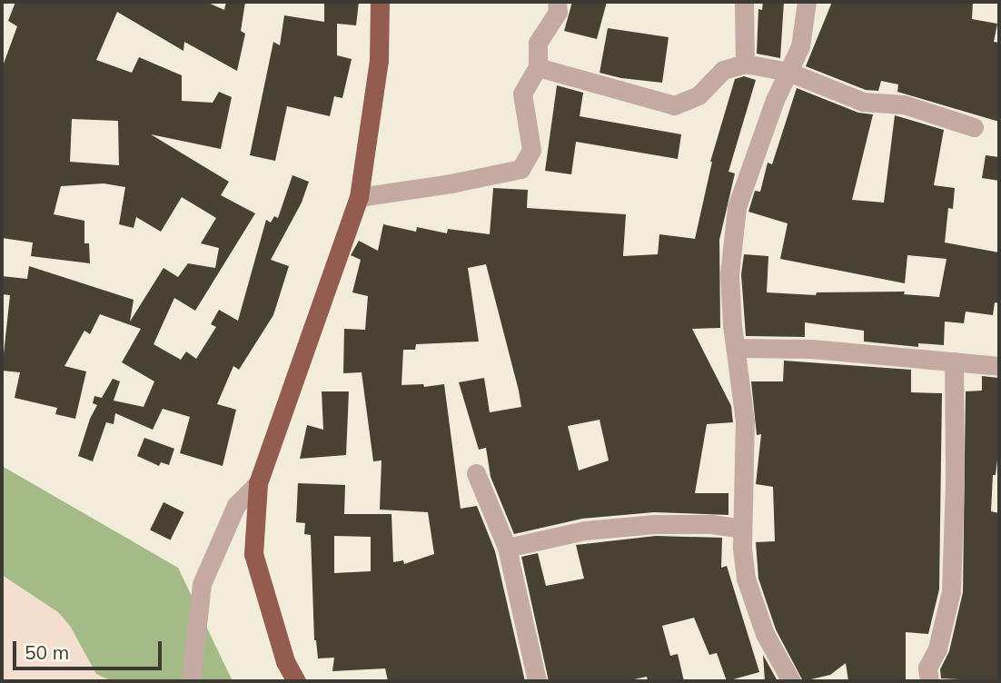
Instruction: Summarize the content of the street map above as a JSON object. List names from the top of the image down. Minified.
{"scale_bar":"50 m"}
